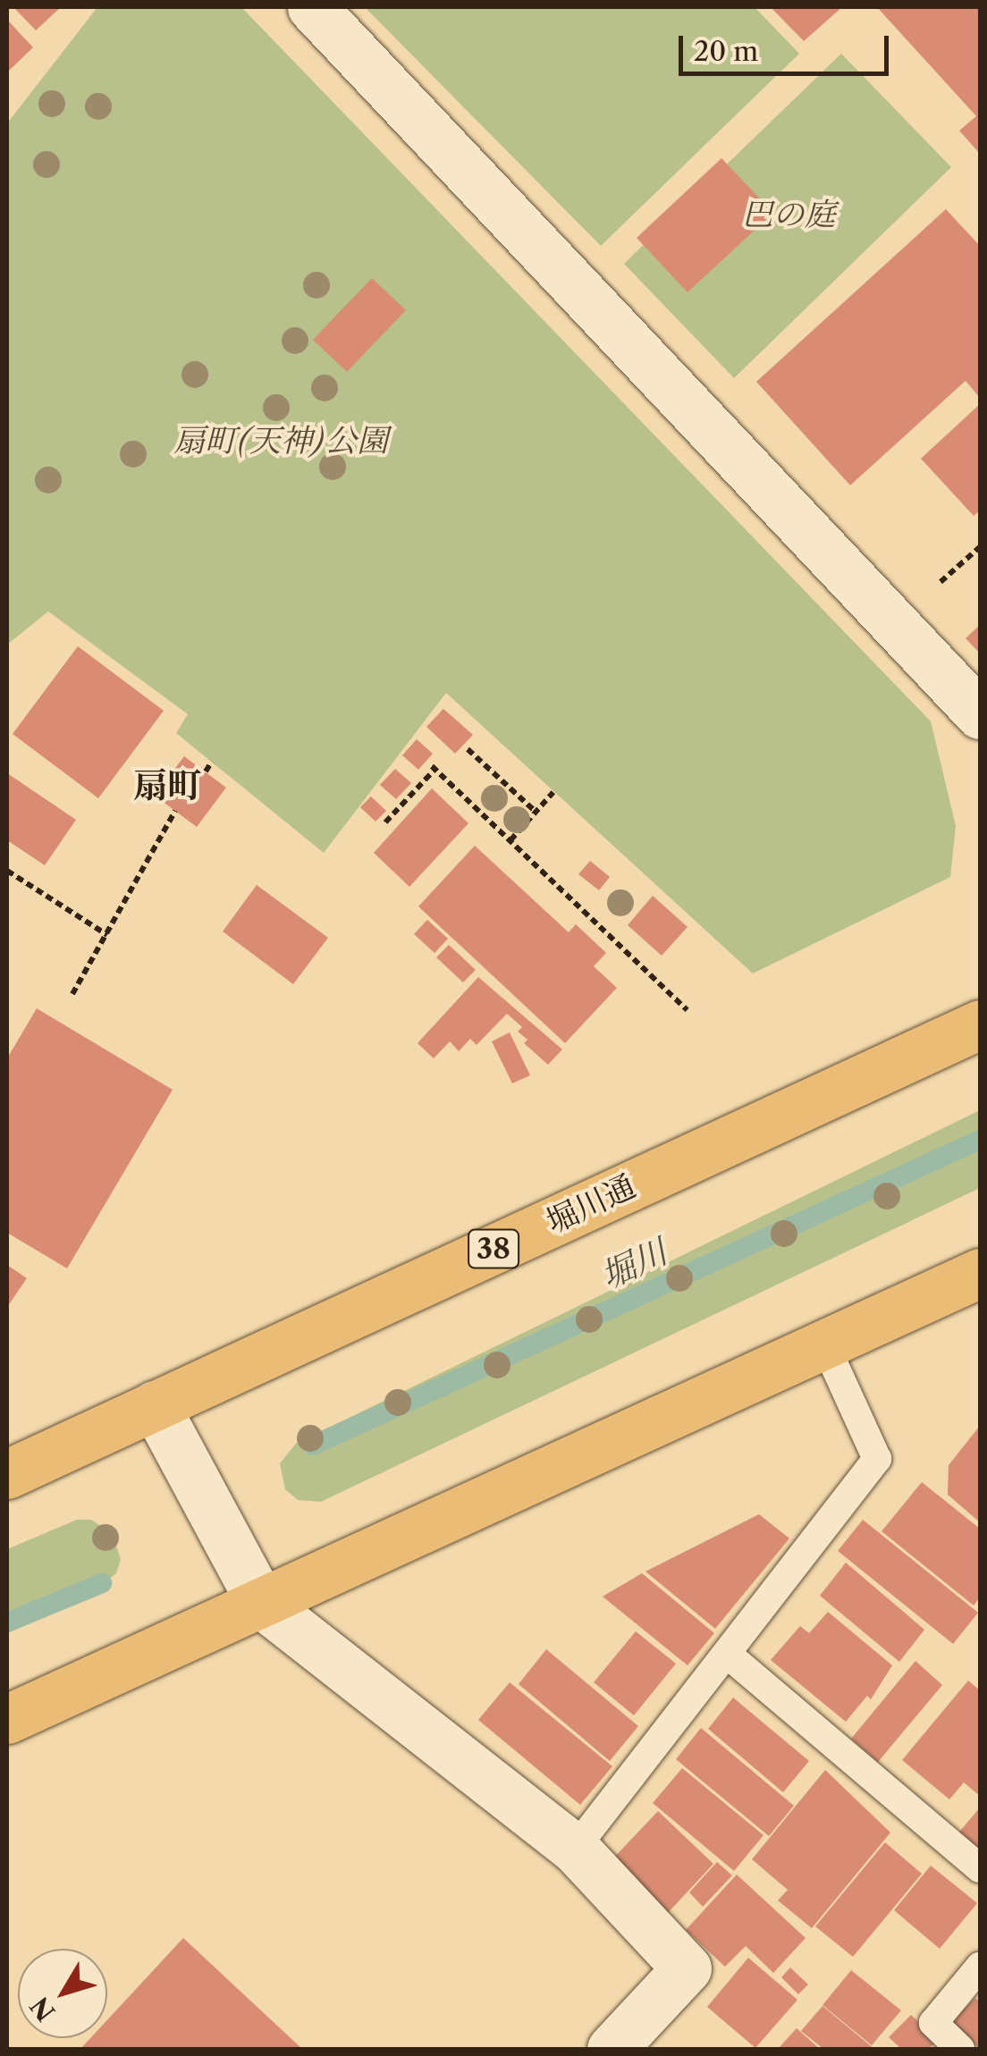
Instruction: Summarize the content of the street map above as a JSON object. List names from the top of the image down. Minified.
{"streets":{"main road":["堀川通","38"]},"districts":["扇町"],"water":["堀川"],"parks":["巴の庭","扇町(天神)公園"],"scale_bar":"20 m","north":"bottom left"}
